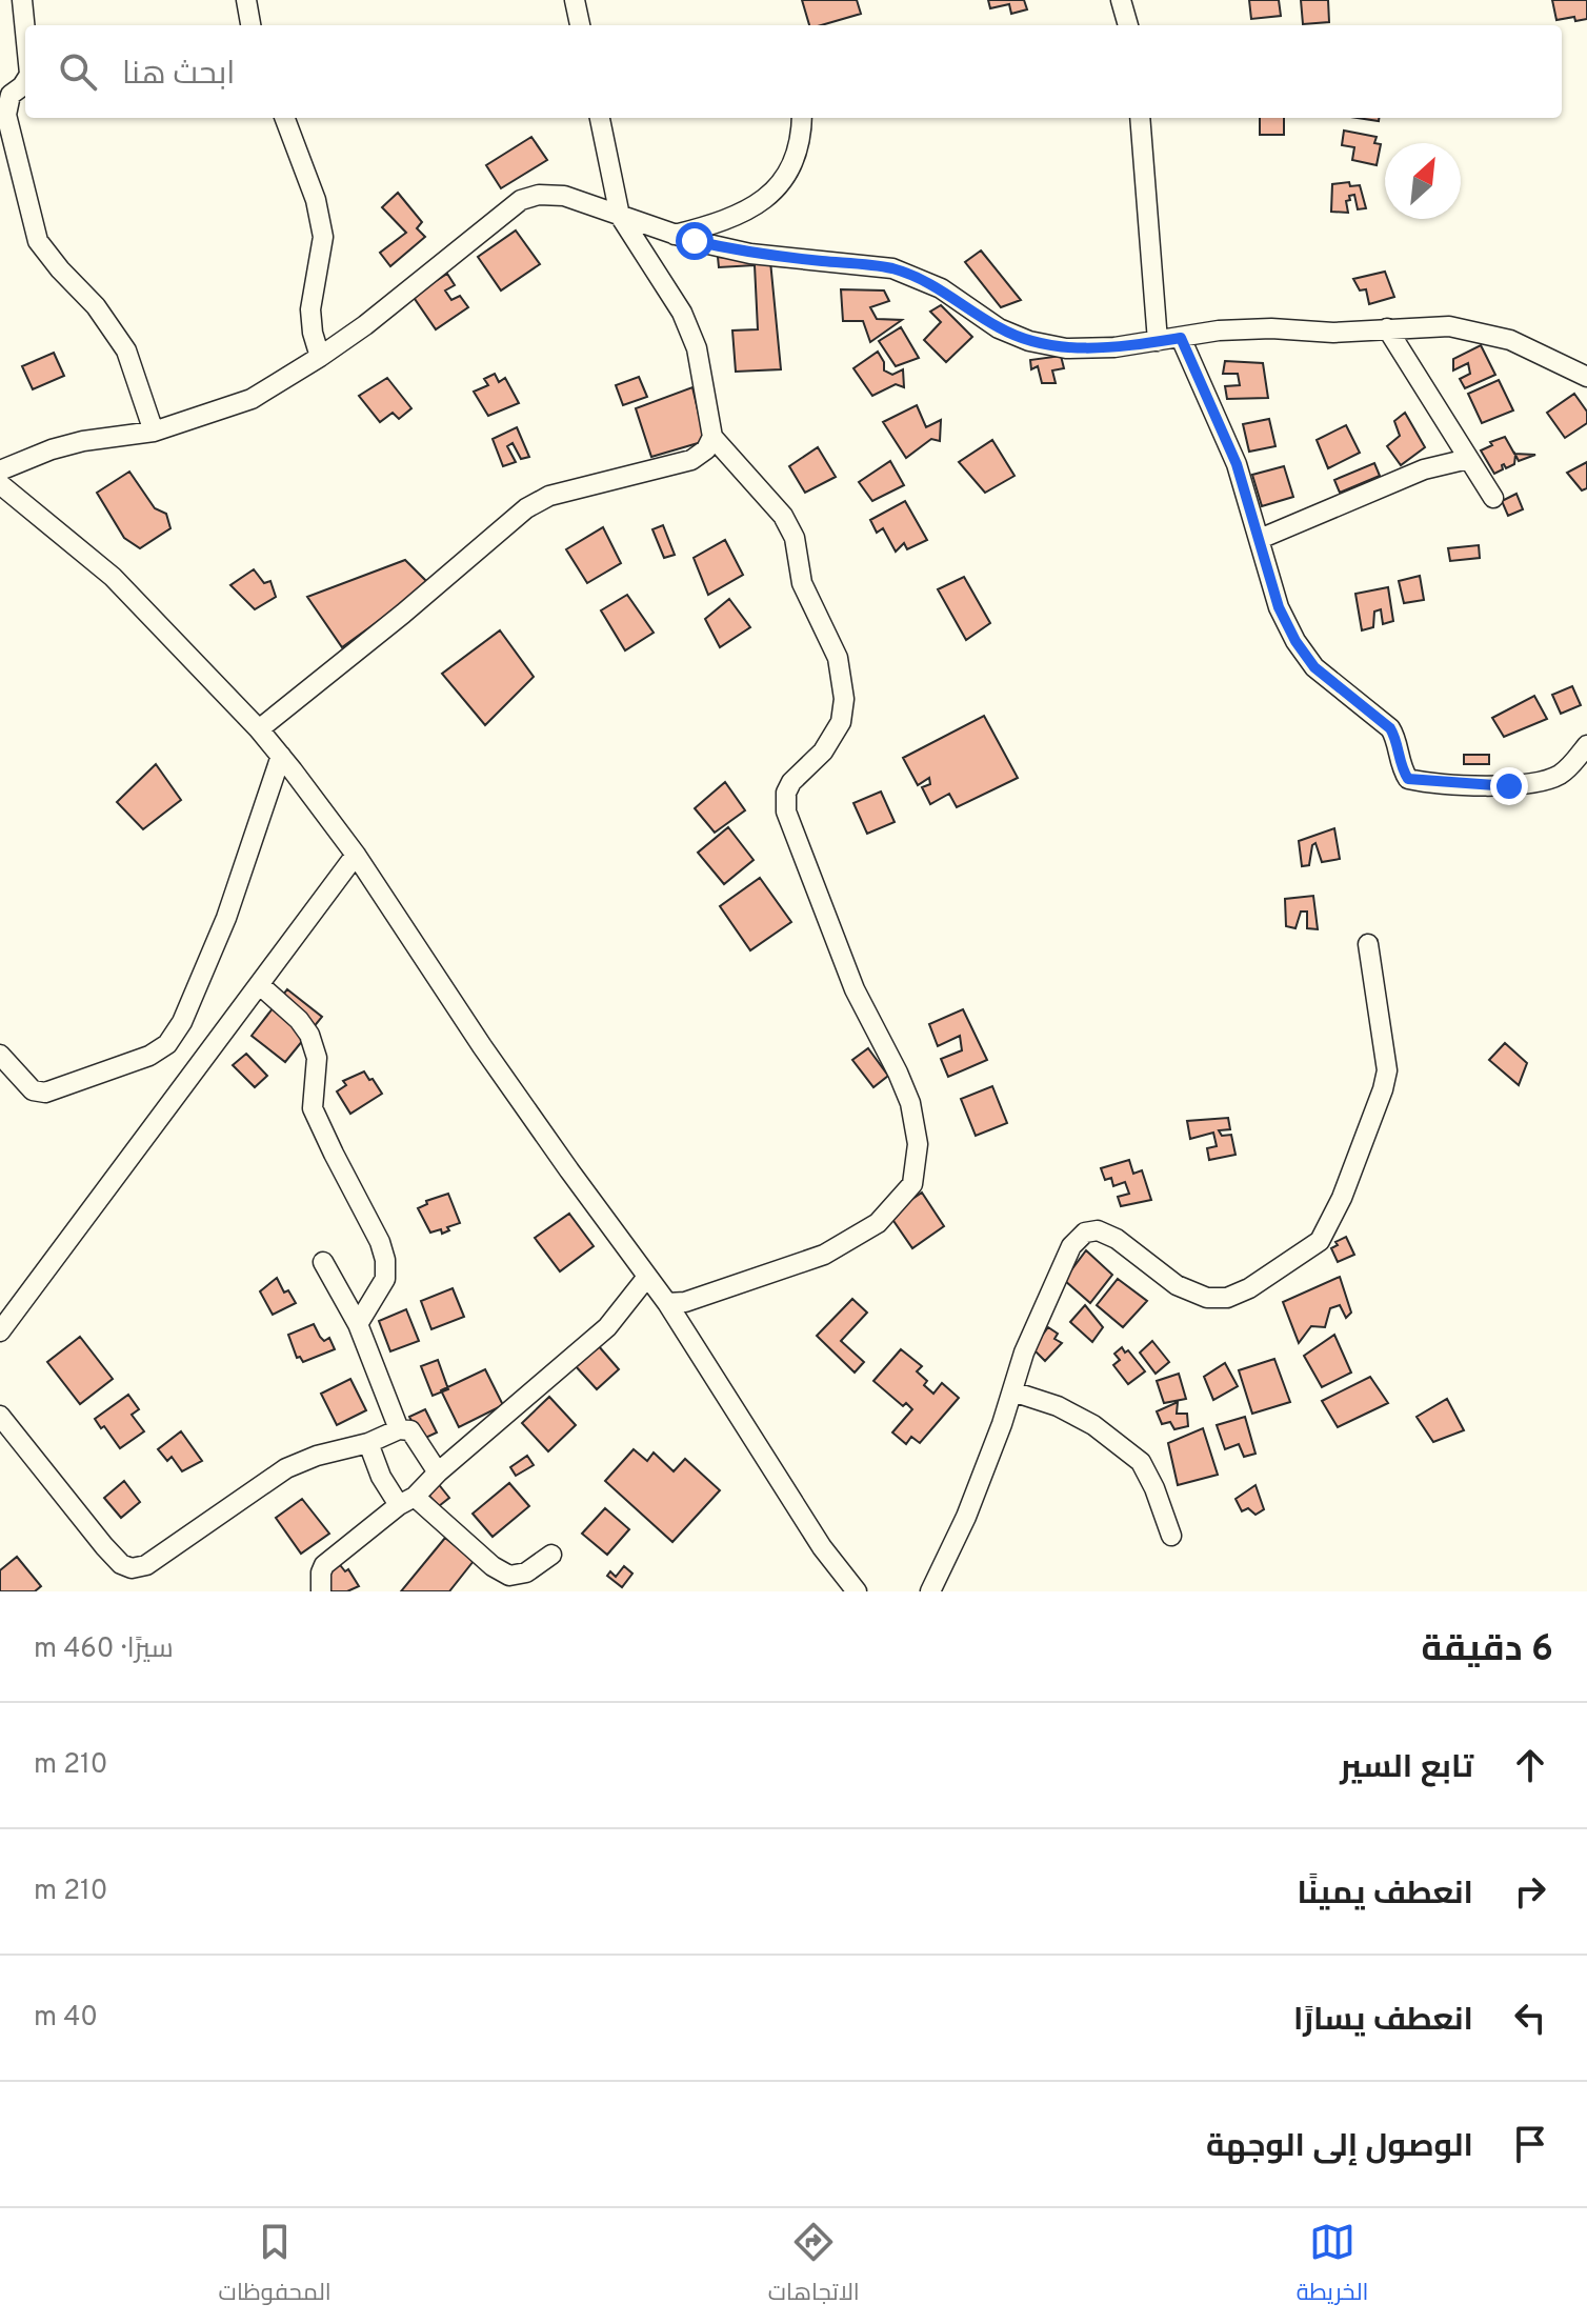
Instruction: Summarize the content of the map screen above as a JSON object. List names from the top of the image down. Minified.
{"north":"top right","page":{"search":"ابحث هنا","heading":["6 دقيقة","سيرًا · 460 m"],"list":[["تابع السير","210 m"],["انعطف يمينًا","210 m"],["انعطف يسارًا","40 m"],"الوصول إلى الوجهة"],"nav":["الخريطة","الاتجاهات","المحفوظات"]}}
